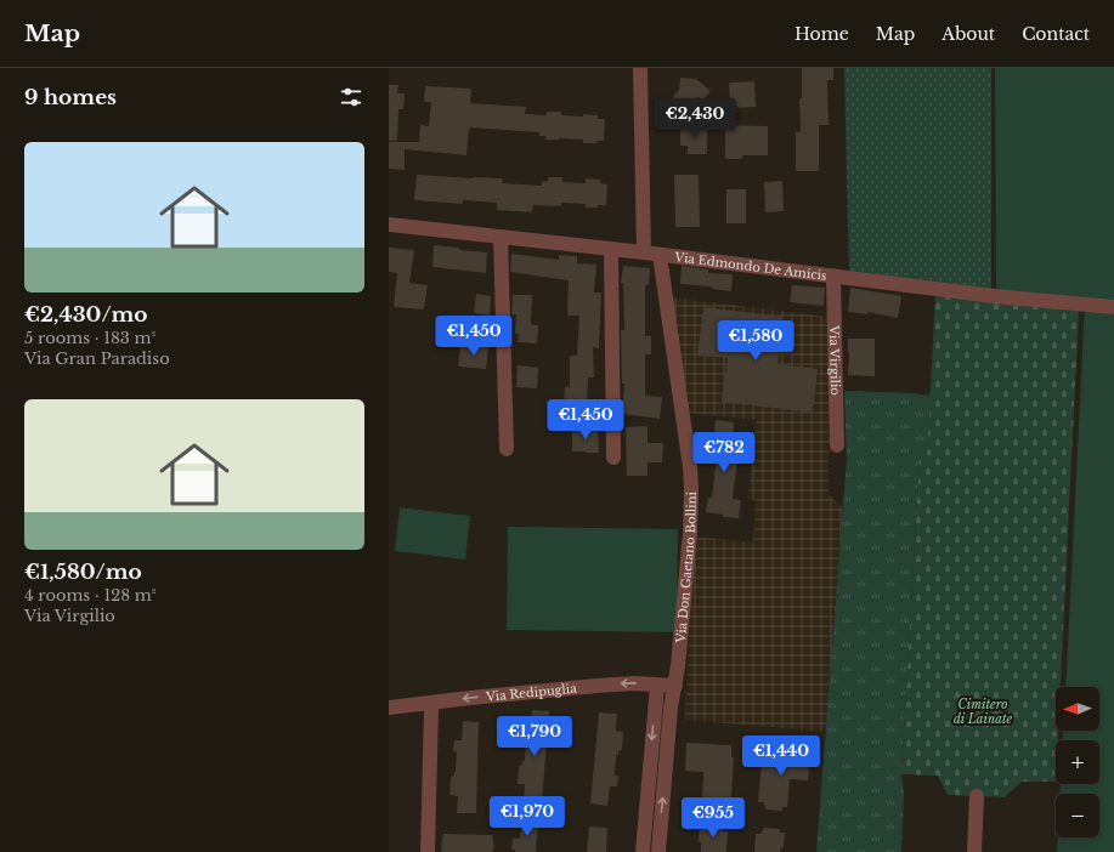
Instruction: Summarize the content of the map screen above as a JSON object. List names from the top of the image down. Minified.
{"streets":{"street":["Via Edmondo De Amicis","Via Virgilio","Via Don Gaetano Bollini","Via Redipuglia"]},"crossings":[["Via Edmondo De Amicis","Via Virgilio"],["Via Edmondo De Amicis","Via Don Gaetano Bollini"],["Via Don Gaetano Bollini","Via Redipuglia"]],"one_way":["Via Redipuglia"],"parks":["Cimitero di Lainate"],"north":"left","page":{"header":"Map","nav":["Home","Map","About","Contact"],"heading":"9 homes","price":["€2,430","€1,450","€1,580","€1,450","€782","€1,790","€1,440","€1,970","€955"],"list":[{"name":"€2,430/mo","note":"5 rooms · 183 m² · Via Gran Paradiso"},{"name":"€1,580/mo","note":"4 rooms · 128 m² · Via Virgilio"}],"map_buttons":["+","−"]}}
